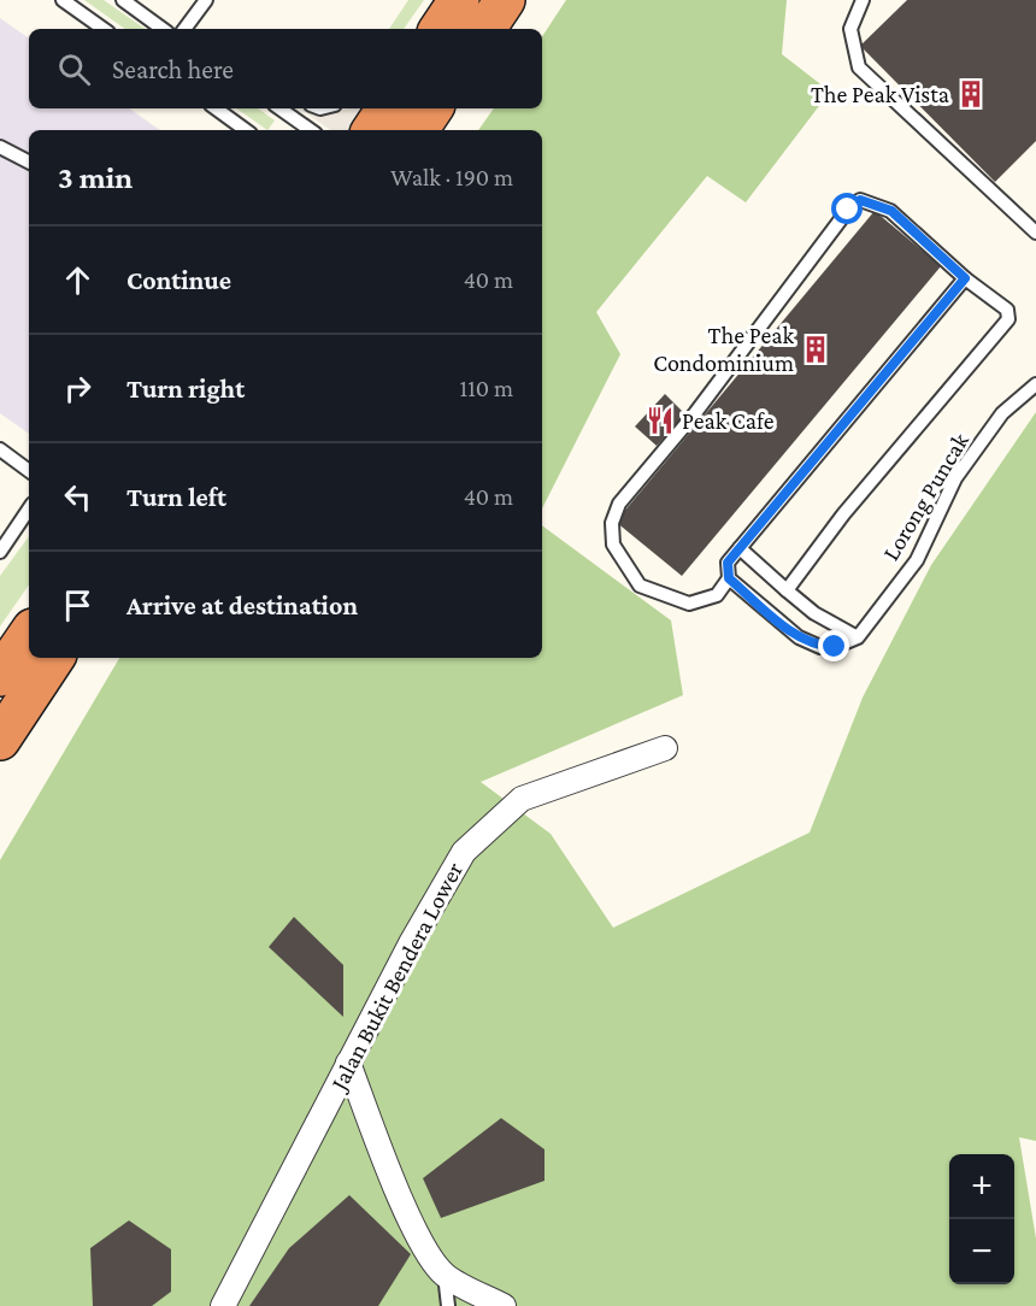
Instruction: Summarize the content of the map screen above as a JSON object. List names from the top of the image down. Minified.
{"streets":{"street":["Jalan Bukit Bendera Lower"],"lane":["Lorong Puncak"]},"places":{"building":["The Peak Vista","The Peak Condominium"],"restaurant":["Peak Cafe"]},"page":{"search":"Search here","heading":["3 min","Walk · 190 m"],"list":[["Continue","40 m"],["Turn right","110 m"],["Turn left","40 m"],"Arrive at destination"],"map_buttons":["+","−"]}}
